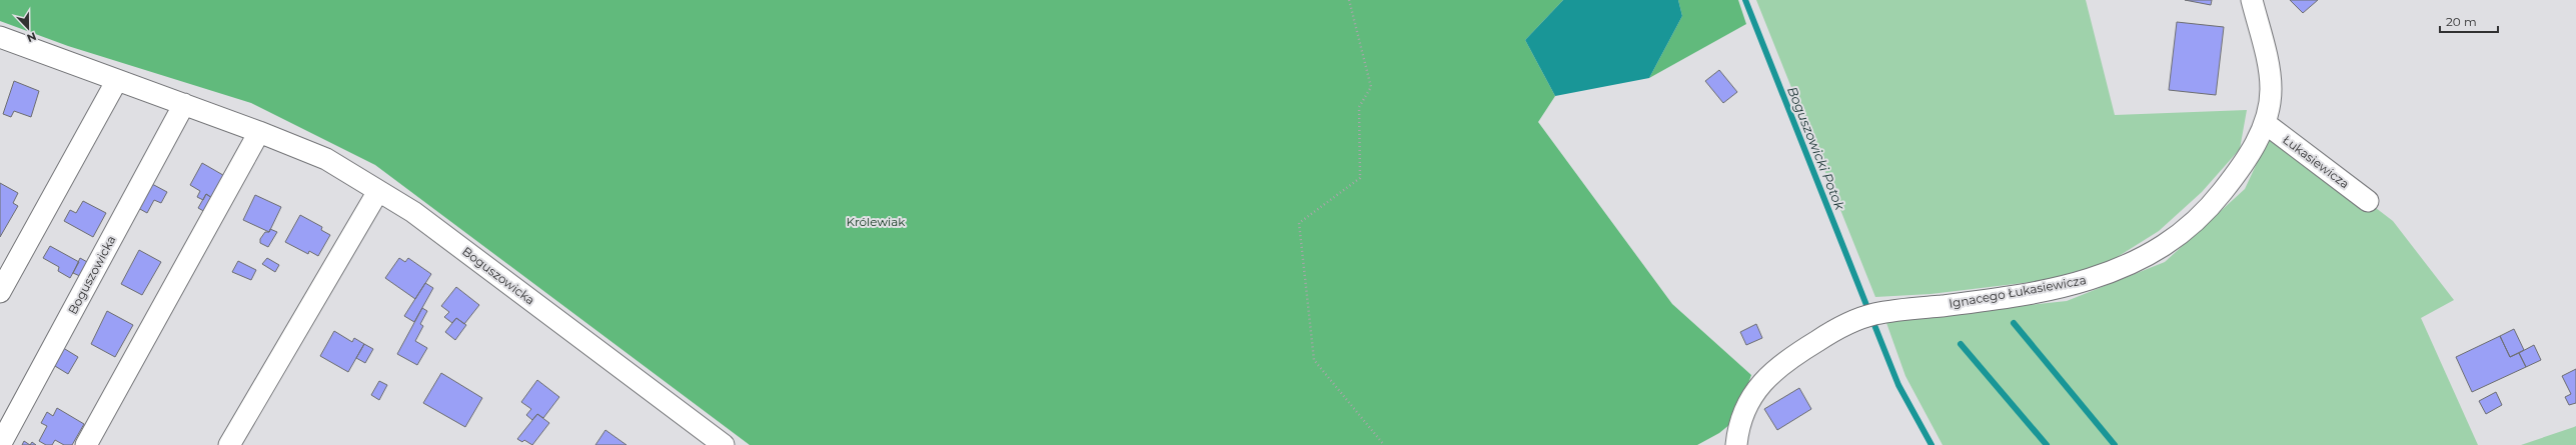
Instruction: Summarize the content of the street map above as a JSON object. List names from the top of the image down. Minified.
{"streets":{"street":["Łukasiewicza","Boguszowicka","Ignacego Łukasiewicza"]},"crossings":[["Łukasiewicza","Ignacego Łukasiewicza"]],"water":["Boguszowicki Potok"],"parks":["Królewiak"],"scale_bar":"20 m","north":"bottom"}
